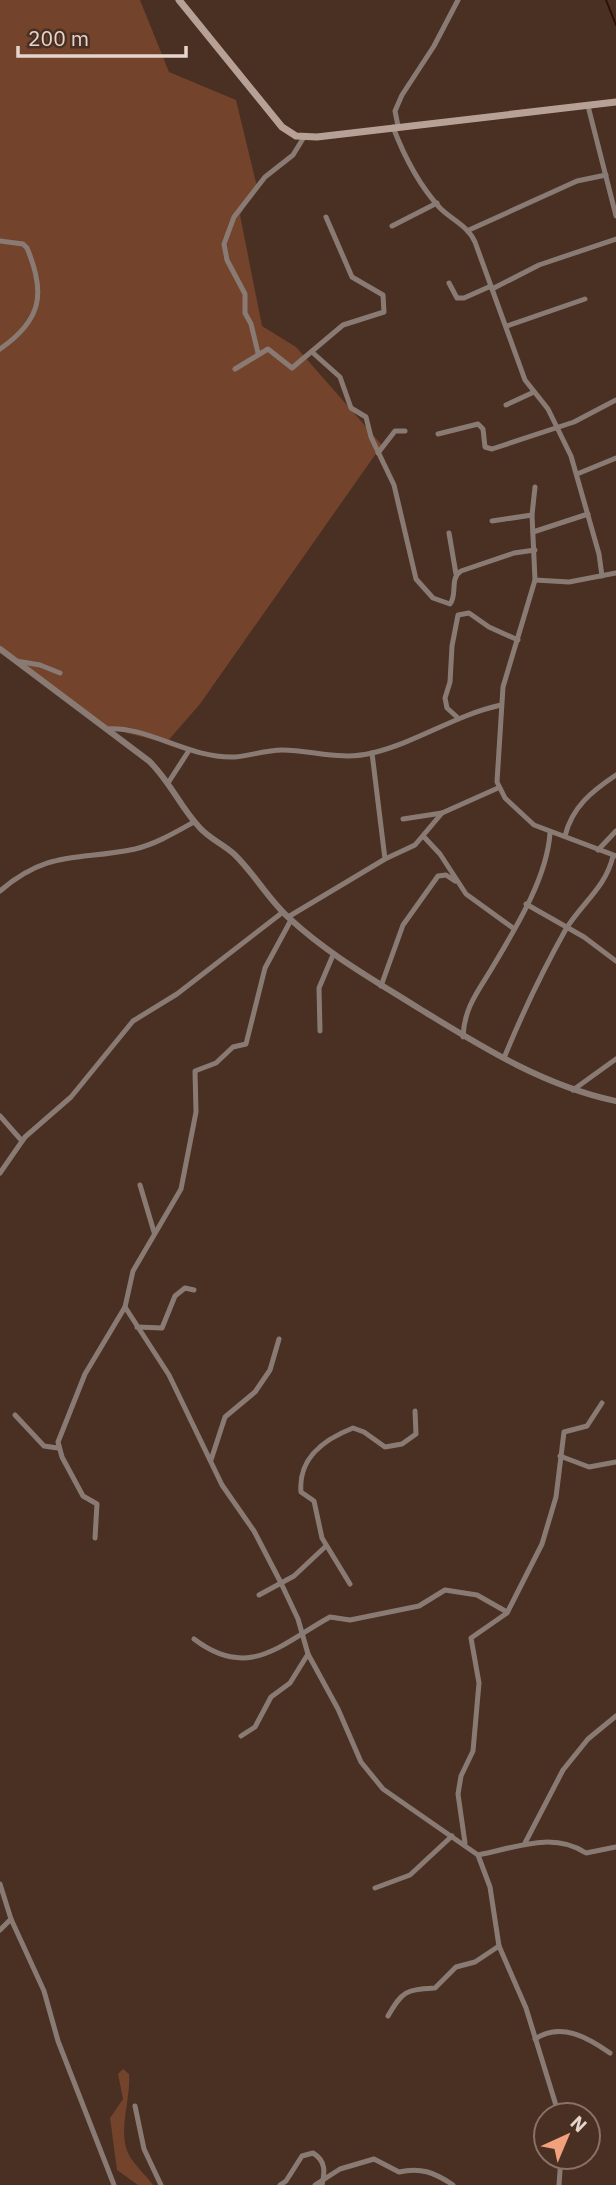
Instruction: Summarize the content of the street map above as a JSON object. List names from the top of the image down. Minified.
{"scale_bar":"200 m","north":"top right"}
